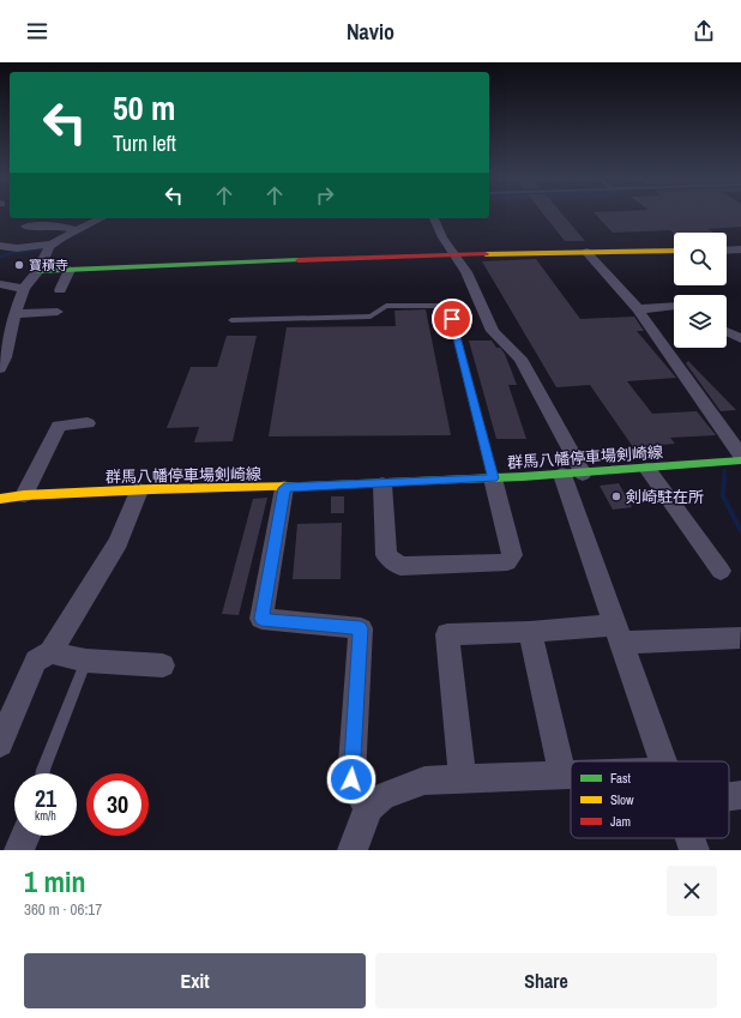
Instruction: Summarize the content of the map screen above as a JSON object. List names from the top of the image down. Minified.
{"streets":{"street":["群馬八幡停車場剣崎線"]},"places":["寶積寺","剣崎駐在所"],"legend":["Fast","Slow","Jam"],"page":{"header":"Navio","turn":["50 m","Turn left"],"speed":"21 km/h","limit":"30","heading":["1 min","360 m · 06:17"],"buttons":["Exit","Share"]}}
